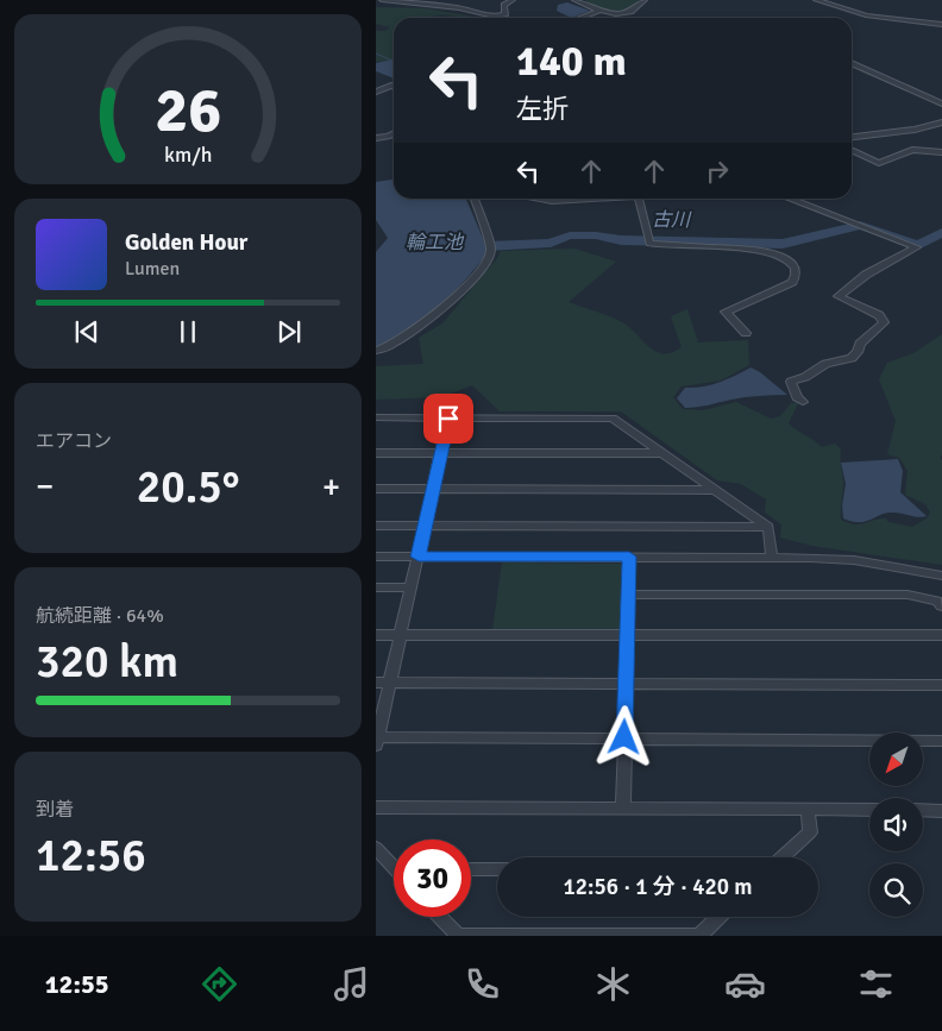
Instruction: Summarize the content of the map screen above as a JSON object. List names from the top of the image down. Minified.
{"water":["古川","輪工池"],"north":"bottom left","page":{"turn":["140 m","左折"],"song":["Golden Hour","Lumen"],"tile":["エアコン",["航続距離 · 64%","320 km"],["到着","12:56"]],"heat":["−","20.5°","+"],"limit":"30","trip":"12:56 · 1 分 · 420 m","tabs":"12:55","gauge":["26","km/h"]}}
